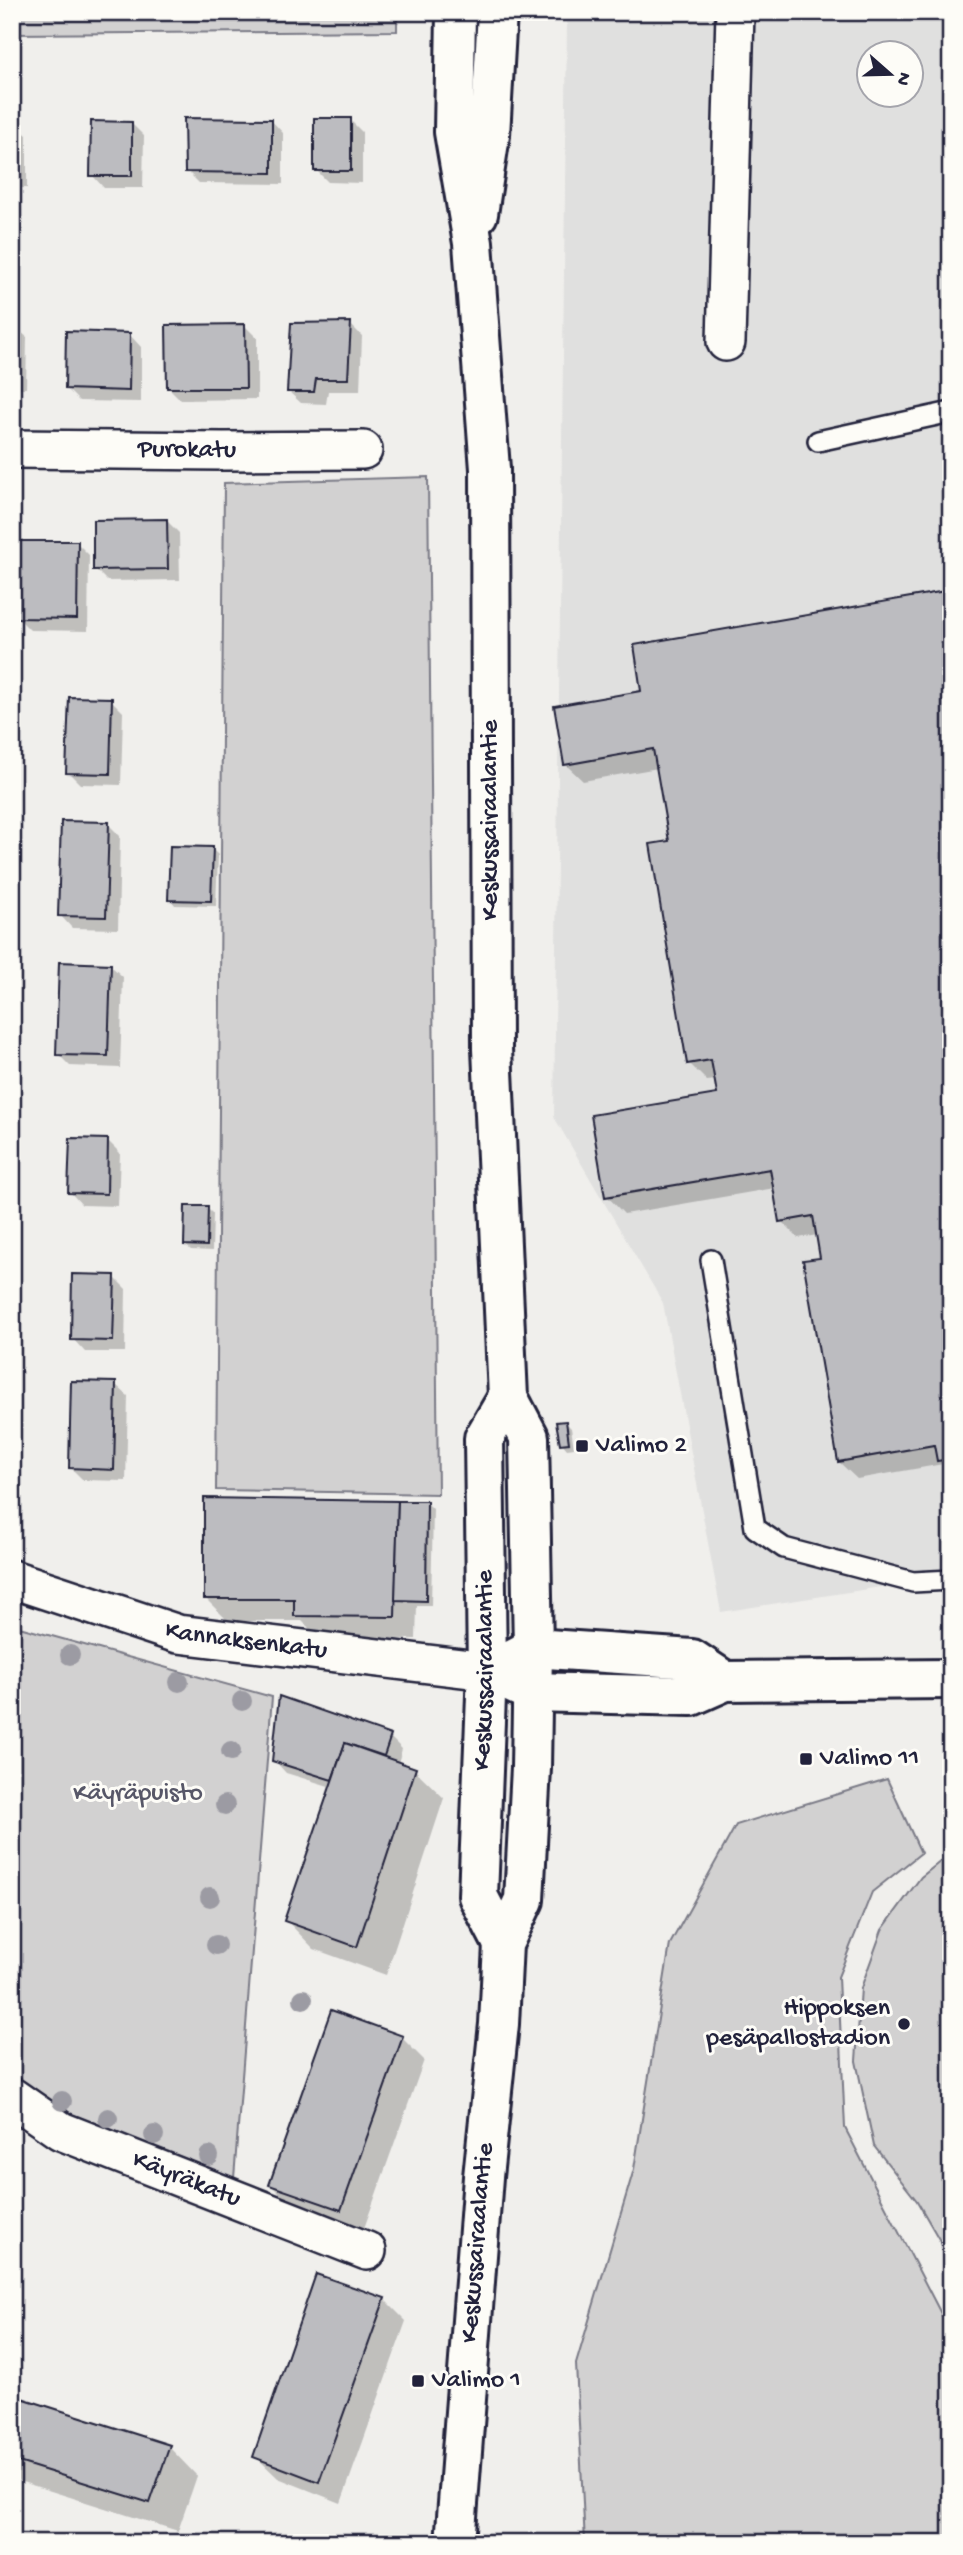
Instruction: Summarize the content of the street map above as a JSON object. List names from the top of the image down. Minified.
{"streets":{"main road":["Keskussairaalantie"],"street":["Purokatu","Kannaksenkatu","Käyräkatu"]},"crossings":[["Keskussairaalantie","Kannaksenkatu"]],"parks":["Käyräpuisto"],"places":{"transit":["Valimo 2","Valimo 11","Valimo 1"],"other":["Hippoksen pesäpallostadion"]},"north":"right"}
